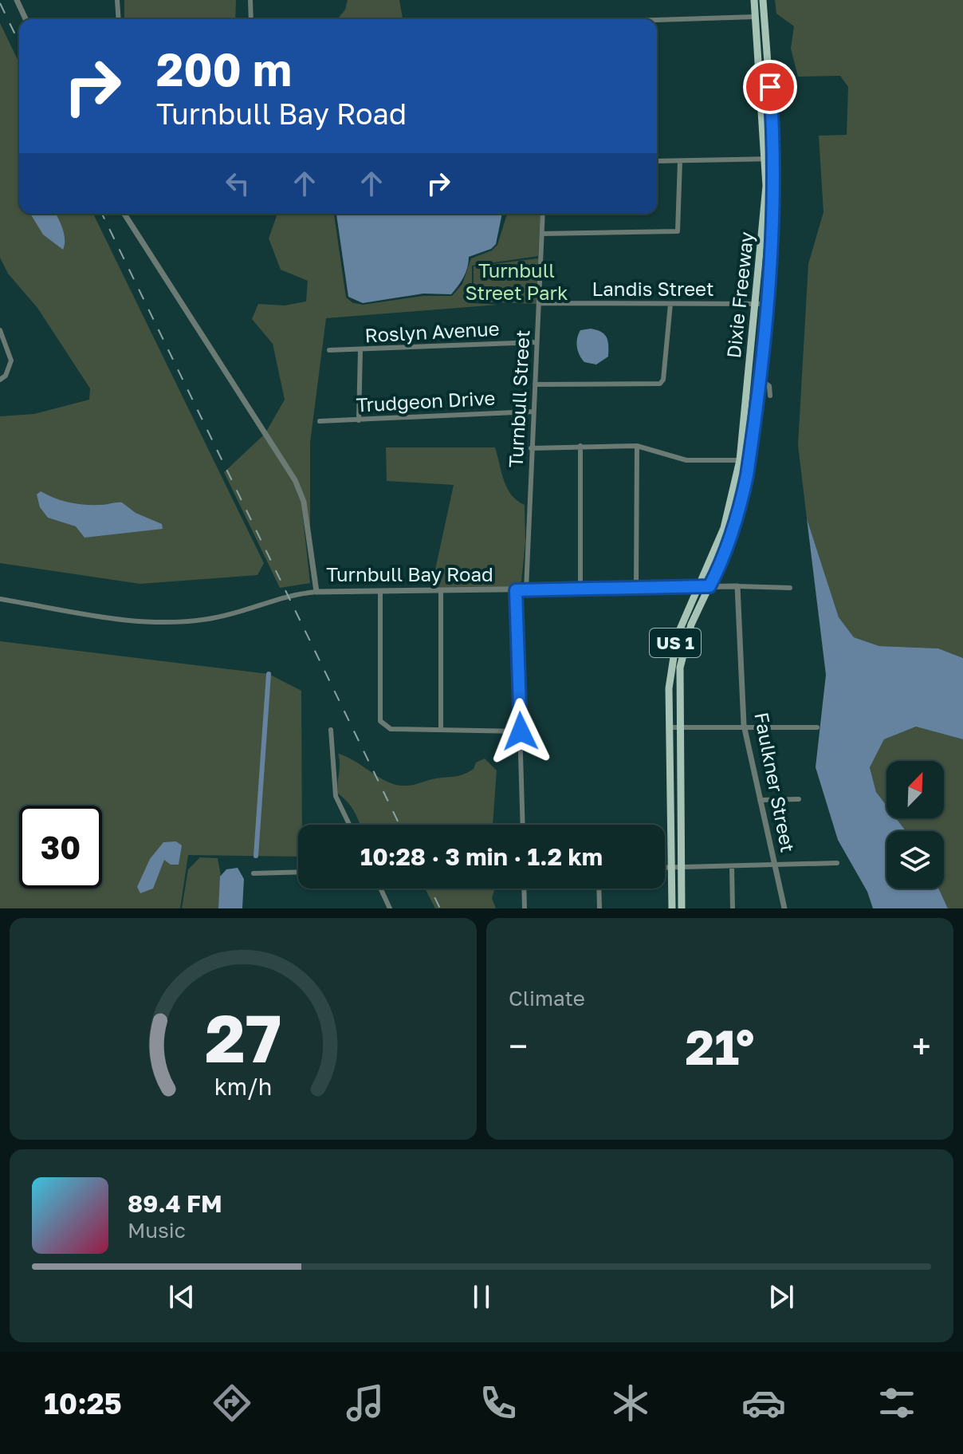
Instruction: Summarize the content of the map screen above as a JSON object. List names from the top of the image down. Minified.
{"streets":{"main road":["Dixie Freeway","US 1"],"street":["Landis Street","Roslyn Avenue","Turnbull Street","Trudgeon Drive","Turnbull Bay Road","Faulkner Street"]},"crossings":[["Landis Street","Dixie Freeway"],["Landis Street","Turnbull Street"],["Dixie Freeway","Turnbull Bay Road"],["Dixie Freeway","US 1"],["Roslyn Avenue","Turnbull Street"],["Turnbull Street","Trudgeon Drive"],["Turnbull Street","Turnbull Bay Road"],["Turnbull Bay Road","US 1"],["Turnbull Bay Road","Faulkner Street"]],"parks":["Turnbull Street Park"],"north":"top right","page":{"turn":["200 m","Turnbull Bay Road"],"limit":"30","trip":"10:28 · 3 min · 1.2 km","tile":"Climate","heat":["−","21°","+"],"song":["89.4 FM","Music"],"tabs":"10:25","gauge":["27","km/h"]}}
